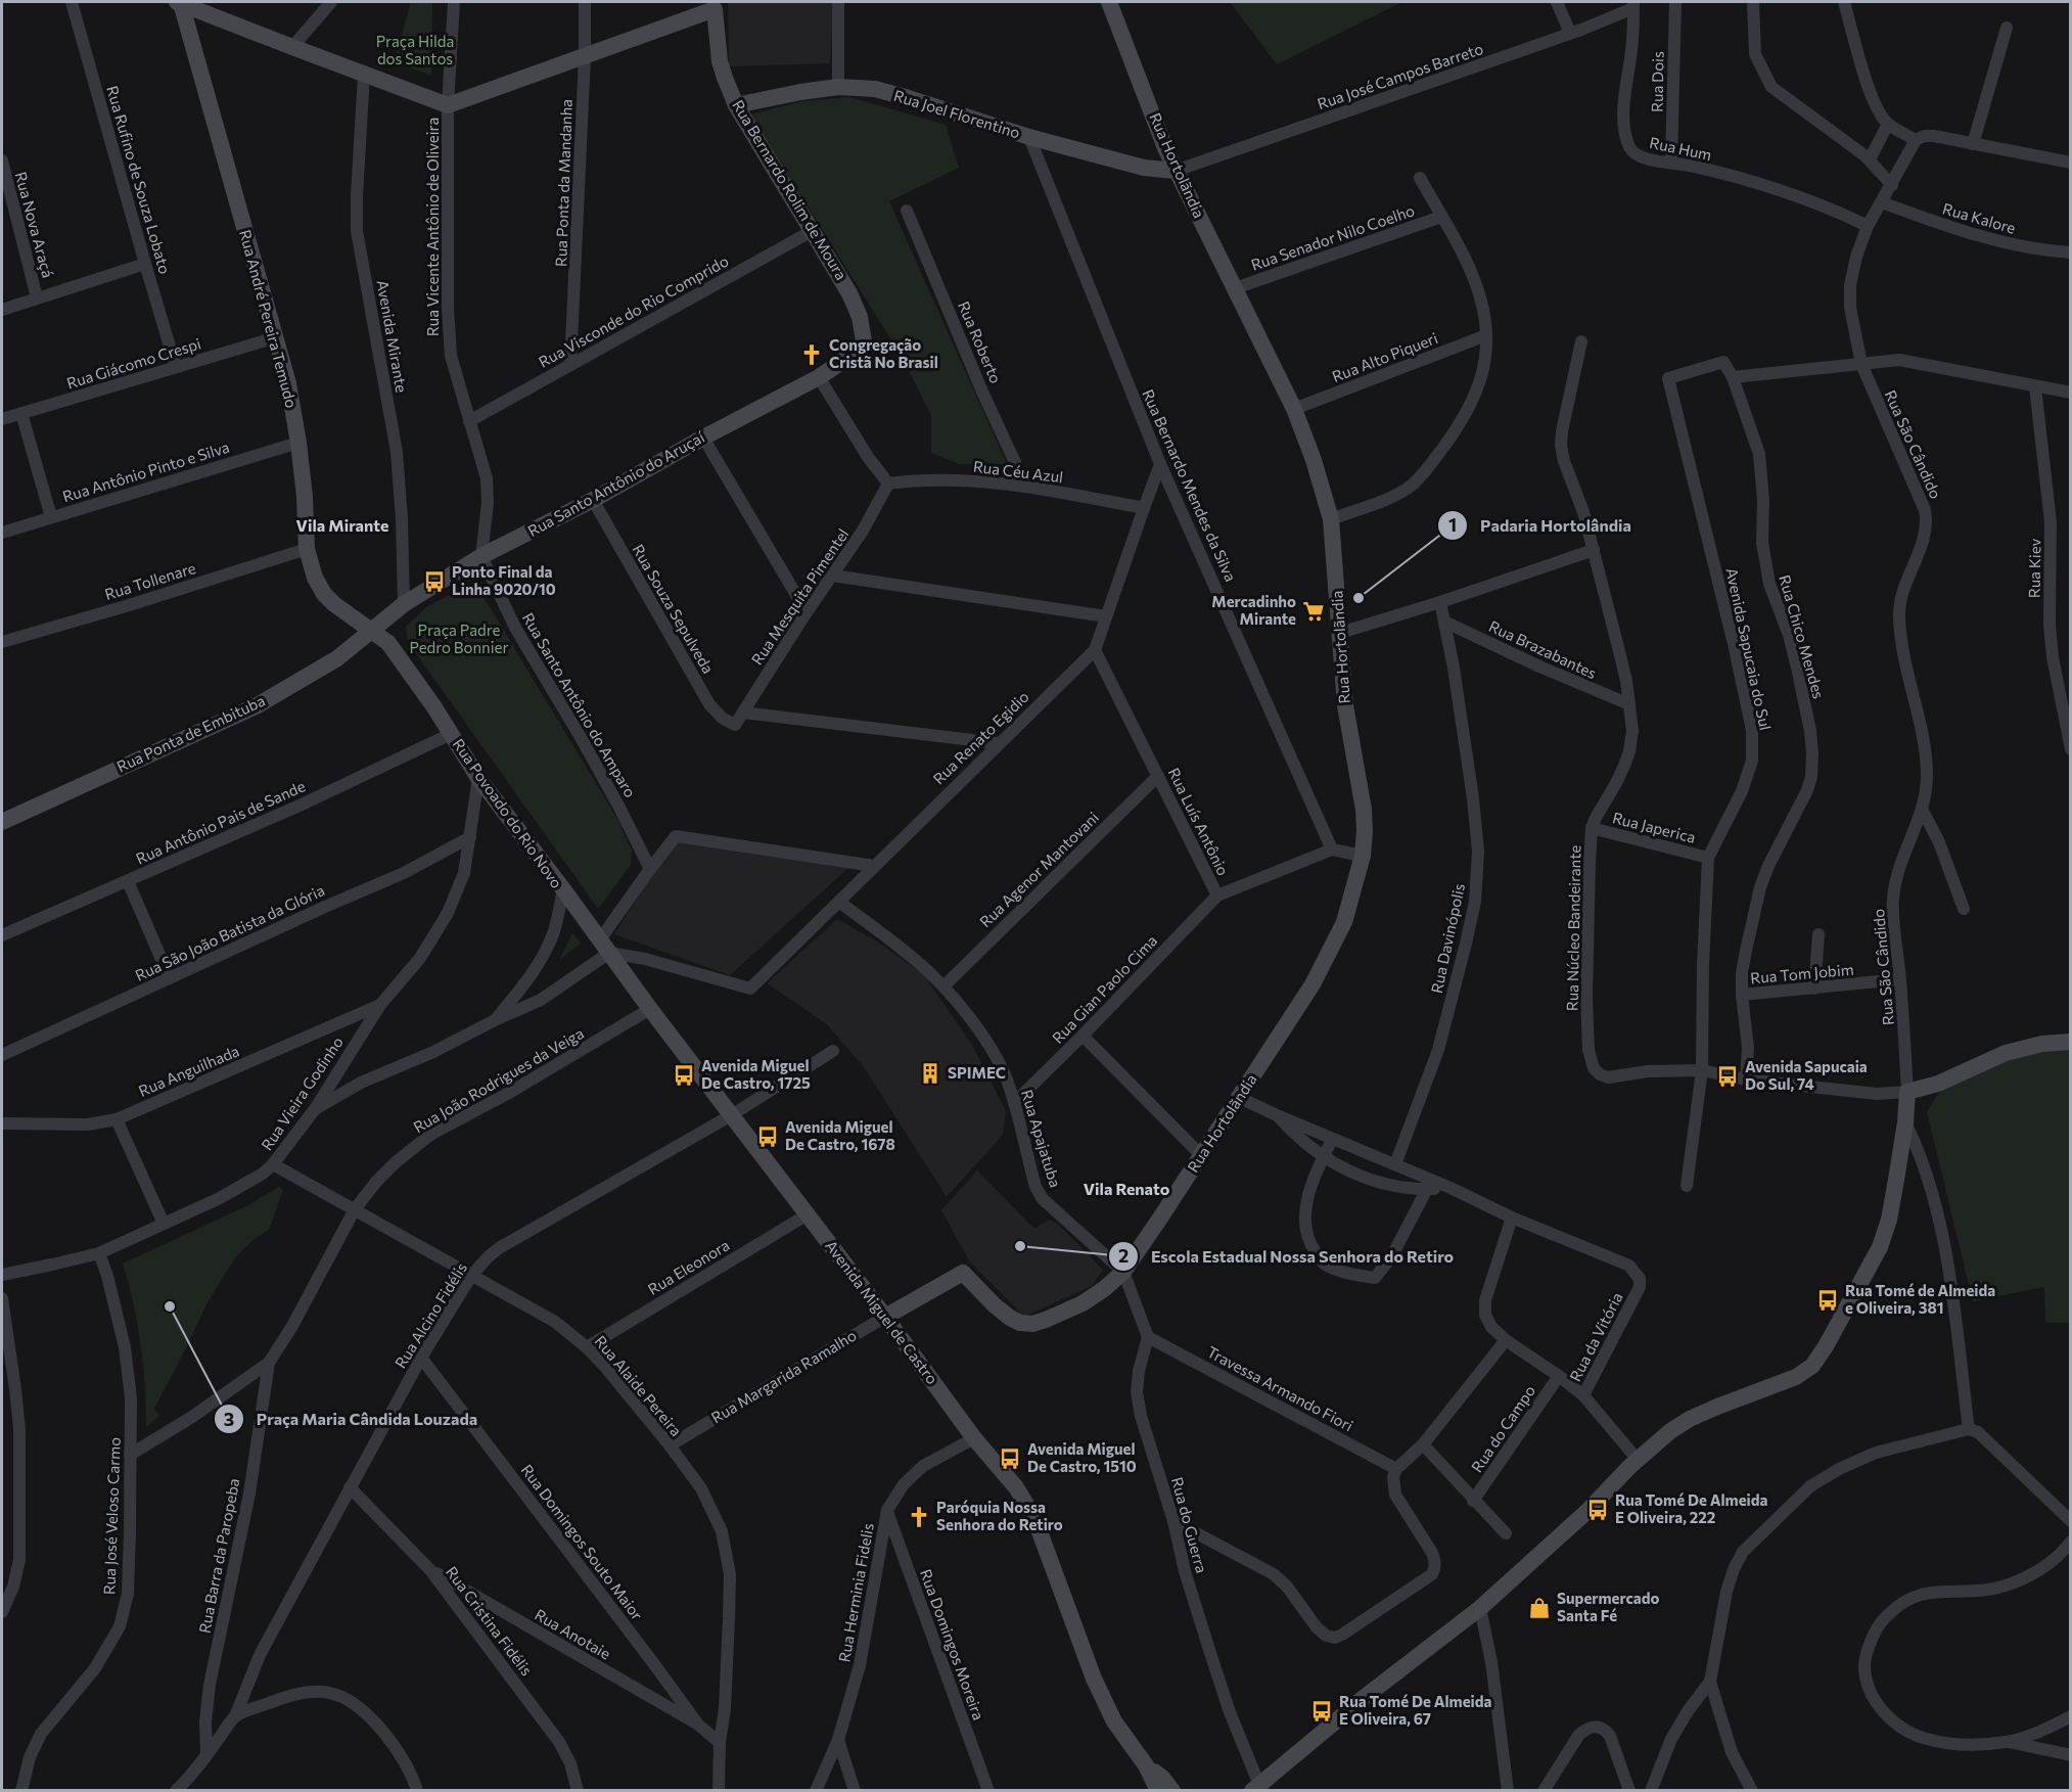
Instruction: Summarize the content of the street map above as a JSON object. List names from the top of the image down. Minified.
{"streets":{"street":["Rua José Campos Barreto","Rua Dois","Rua Joel Florentino","Rua Hum","Rua Hortolãndia","Rua Rufino de Souza Lobato","Rua Ponta da Mandanha","Rua Bernardo Rolim de Moura","Rua Kalore","Rua Nova Araçá","Rua Vicente Antônio de Oliveira","Rua Senador Nilo Coelho","Rua Visconde do Rio Comprido","Rua André Pereira Temudo","Avenida Mirante","Rua Roberto","Rua Alto Piqueri","Rua Giácomo Crespi","Rua São Cândido","Rua Antônio Pinto e Silva","Rua Céu Azul","Rua Santo Antônio do Aruçaí","Rua Bernardo Mendes da Silva","Rua Kiev","Rua Tollenare","Rua Mesquita Pimentel","Rua Souza Sepulveda","Rua Chico Mendes","Avenida Sapucaia do Sul","Rua Brazabantes","Rua Santo Antônio do Amparo","Rua Ponta de Embituba","Rua Renato Egidio","Rua Povoado do Rio Novo","Rua Luís Antônio","Rua Antônio Pais de Sande","Rua Japerica","Rua Agenor Mantovani","Rua Núcleo Bandeirante","Rua São João Batista da Glória","Rua Davinópolis","Rua Tom Jobim","Rua Gian Paolo Cima","Rua Anguilhada","Rua João Rodrigues da Veiga","Rua Vieira Godinho","Rua Apajatuba","Rua Eleonora","Avenida Miguel de Castro","Rua Alcino Fidélis","Rua da Vitória","Rua Margarida Ramalho","Rua Alaide Pereira","Travessa Armando Fiori","Rua do Campo","Rua José Veloso Carmo","Rua do Guerra","Rua Domingos Souto Maior","Rua Barra da Paropeba","Rua Herminia Fidelis","Rua Cristina Fidélis","Rua Anotaie","Rua Domingos Moreira"]},"crossings":[["Rua José Campos Barreto","Rua Joel Florentino"],["Rua José Campos Barreto","Rua Hum"],["Rua José Campos Barreto","Rua Hortolãndia"],["Rua Dois","Rua Hum"],["Rua Joel Florentino","Rua Hortolãndia"],["Rua Joel Florentino","Rua Bernardo Rolim de Moura"],["Rua Joel Florentino","Rua Bernardo Mendes da Silva"],["Rua Hum","Rua São Cândido"],["Rua Hortolãndia","Rua Senador Nilo Coelho"],["Rua Hortolãndia","Rua Alto Piqueri"],["Rua Hortolãndia","Rua Apajatuba"],["Rua Hortolãndia","Rua da Vitória"],["Rua Hortolãndia","Rua Margarida Ramalho"],["Rua Rufino de Souza Lobato","Rua Giácomo Crespi"],["Rua Ponta da Mandanha","Rua Visconde do Rio Comprido"],["Rua Bernardo Rolim de Moura","Rua Visconde do Rio Comprido"],["Rua Bernardo Rolim de Moura","Rua Santo Antônio do Aruçaí"],["Rua Kalore","Rua São Cândido"],["Rua Vicente Antônio de Oliveira","Rua Visconde do Rio Comprido"],["Rua Vicente Antônio de Oliveira","Rua Santo Antônio do Aruçaí"],["Rua Vicente Antônio de Oliveira","Rua Santo Antônio do Amparo"],["Rua André Pereira Temudo","Rua Giácomo Crespi"],["Rua André Pereira Temudo","Rua Antônio Pinto e Silva"],["Rua André Pereira Temudo","Rua Santo Antônio do Aruçaí"],["Rua André Pereira Temudo","Rua Tollenare"],["Rua André Pereira Temudo","Rua Ponta de Embituba"],["Rua André Pereira Temudo","Rua Povoado do Rio Novo"],["Avenida Mirante","Rua Santo Antônio do Aruçaí"],["Rua Roberto","Rua Céu Azul"],["Rua São Cândido","Rua Núcleo Bandeirante"],["Rua São Cândido","Rua Tom Jobim"],["Rua Céu Azul","Rua Mesquita Pimentel"],["Rua Céu Azul","Rua Renato Egidio"],["Rua Santo Antônio do Aruçaí","Rua Souza Sepulveda"],["Rua Santo Antônio do Aruçaí","Rua Santo Antônio do Amparo"],["Rua Santo Antônio do Aruçaí","Rua Ponta de Embituba"],["Rua Bernardo Mendes da Silva","Rua Renato Egidio"],["Rua Bernardo Mendes da Silva","Rua Luís Antônio"],["Rua Mesquita Pimentel","Rua Souza Sepulveda"],["Rua Chico Mendes","Avenida Sapucaia do Sul"],["Rua Chico Mendes","Rua Núcleo Bandeirante"],["Rua Chico Mendes","Rua Tom Jobim"],["Avenida Sapucaia do Sul","Rua Japerica"],["Avenida Sapucaia do Sul","Rua Núcleo Bandeirante"],["Rua Brazabantes","Rua Núcleo Bandeirante"],["Rua Brazabantes","Rua Davinópolis"],["Rua Renato Egidio","Rua Povoado do Rio Novo"],["Rua Renato Egidio","Rua Luís Antônio"],["Rua Renato Egidio","Rua Apajatuba"],["Rua Renato Egidio","Avenida Miguel de Castro"],["Rua Povoado do Rio Novo","Rua Antônio Pais de Sande"],["Rua Povoado do Rio Novo","Rua Vieira Godinho"],["Rua Povoado do Rio Novo","Avenida Miguel de Castro"],["Rua Luís Antônio","Rua Agenor Mantovani"],["Rua Luís Antônio","Rua Gian Paolo Cima"],["Rua Japerica","Rua Núcleo Bandeirante"],["Rua Agenor Mantovani","Rua Apajatuba"],["Rua São João Batista da Glória","Rua Vieira Godinho"],["Rua Davinópolis","Rua da Vitória"],["Rua Gian Paolo Cima","Rua Apajatuba"],["Rua Anguilhada","Rua Vieira Godinho"],["Rua João Rodrigues da Veiga","Avenida Miguel de Castro"],["Rua João Rodrigues da Veiga","Rua Alaide Pereira"],["Rua João Rodrigues da Veiga","Rua José Veloso Carmo"],["Rua João Rodrigues da Veiga","Rua Barra da Paropeba"],["Rua Vieira Godinho","Rua Alaide Pereira"],["Rua Vieira Godinho","Rua José Veloso Carmo"],["Rua Eleonora","Avenida Miguel de Castro"],["Rua Eleonora","Rua Alaide Pereira"],["Avenida Miguel de Castro","Rua Alcino Fidélis"],["Avenida Miguel de Castro","Rua Margarida Ramalho"],["Avenida Miguel de Castro","Rua Herminia Fidelis"],["Rua Alcino Fidélis","Rua Alaide Pereira"],["Rua Alcino Fidélis","Rua Domingos Souto Maior"],["Rua Alcino Fidélis","Rua Barra da Paropeba"],["Rua Alcino Fidélis","Rua Cristina Fidélis"],["Rua Margarida Ramalho","Rua Alaide Pereira"],["Rua Alaide Pereira","Rua Domingos Souto Maior"],["Travessa Armando Fiori","Rua do Guerra"],["Rua Domingos Souto Maior","Rua Anotaie"],["Rua Herminia Fidelis","Rua Domingos Moreira"],["Rua Cristina Fidélis","Rua Anotaie"]],"districts":["Vila Mirante","Vila Renato"],"parks":["Praça Hilda dos Santos","Praça Padre Pedro Bonnier"],"places":{"church":["Congregação Cristã No Brasil","Paróquia Nossa Senhora do Retiro"],"bus stop":["Ponto Final da Linha 9020/10","Avenida Miguel De Castro, 1725","Avenida Sapucaia Do Sul, 74","Avenida Miguel De Castro, 1678","Rua Tomé de Almeida e Oliveira, 381","Avenida Miguel De Castro, 1510","Rua Tomé De Almeida E Oliveira, 222","Rua Tomé De Almeida E Oliveira, 67"],"other":["Padaria Hortolândia","Escola Estadual Nossa Senhora do Retiro","Praça Maria Cândida Louzada"],"supermarket":["Mercadinho Mirante"],"building":["SPIMEC"],"shop":["Supermercado Santa Fé"]}}
